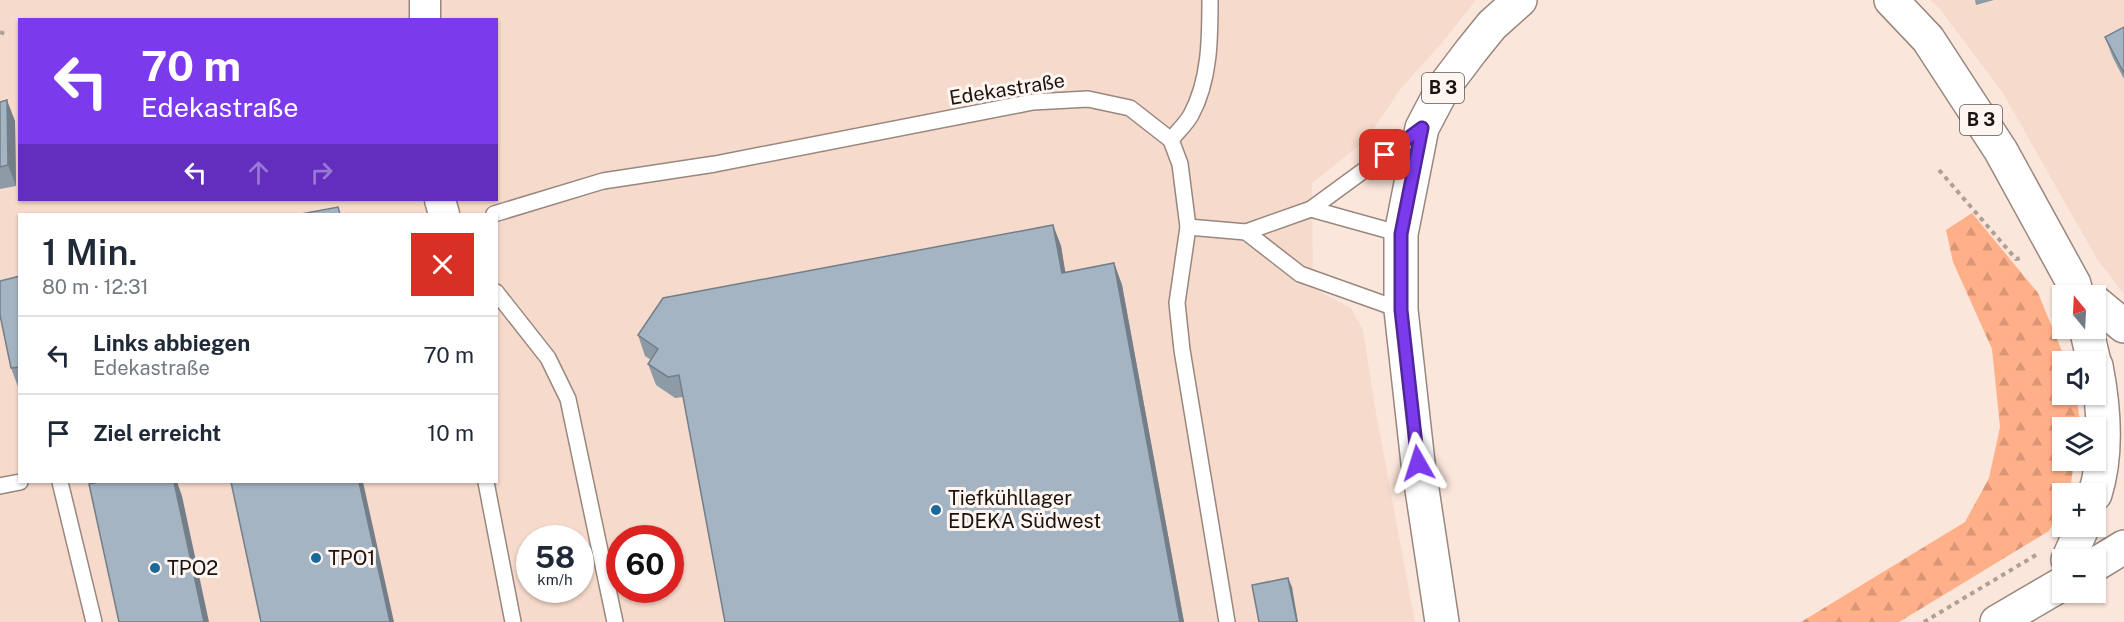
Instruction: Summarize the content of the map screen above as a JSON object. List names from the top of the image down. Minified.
{"streets":{"main road":["B 3"],"lane":["Edekastraße"]},"places":["Tiefkühllager EDEKA Südwest","TPO1","TPO2"],"north":"top","page":{"turn":["70 m","Edekastraße"],"heading":["1 Min.","80 m · 12:31"],"map_buttons":["+","−"],"list":[{"name":"Links abbiegen","note":"Edekastraße","value":"70 m"},{"name":"Ziel erreicht","value":"10 m"}],"speed":"58 km/h","limit":"60"}}
